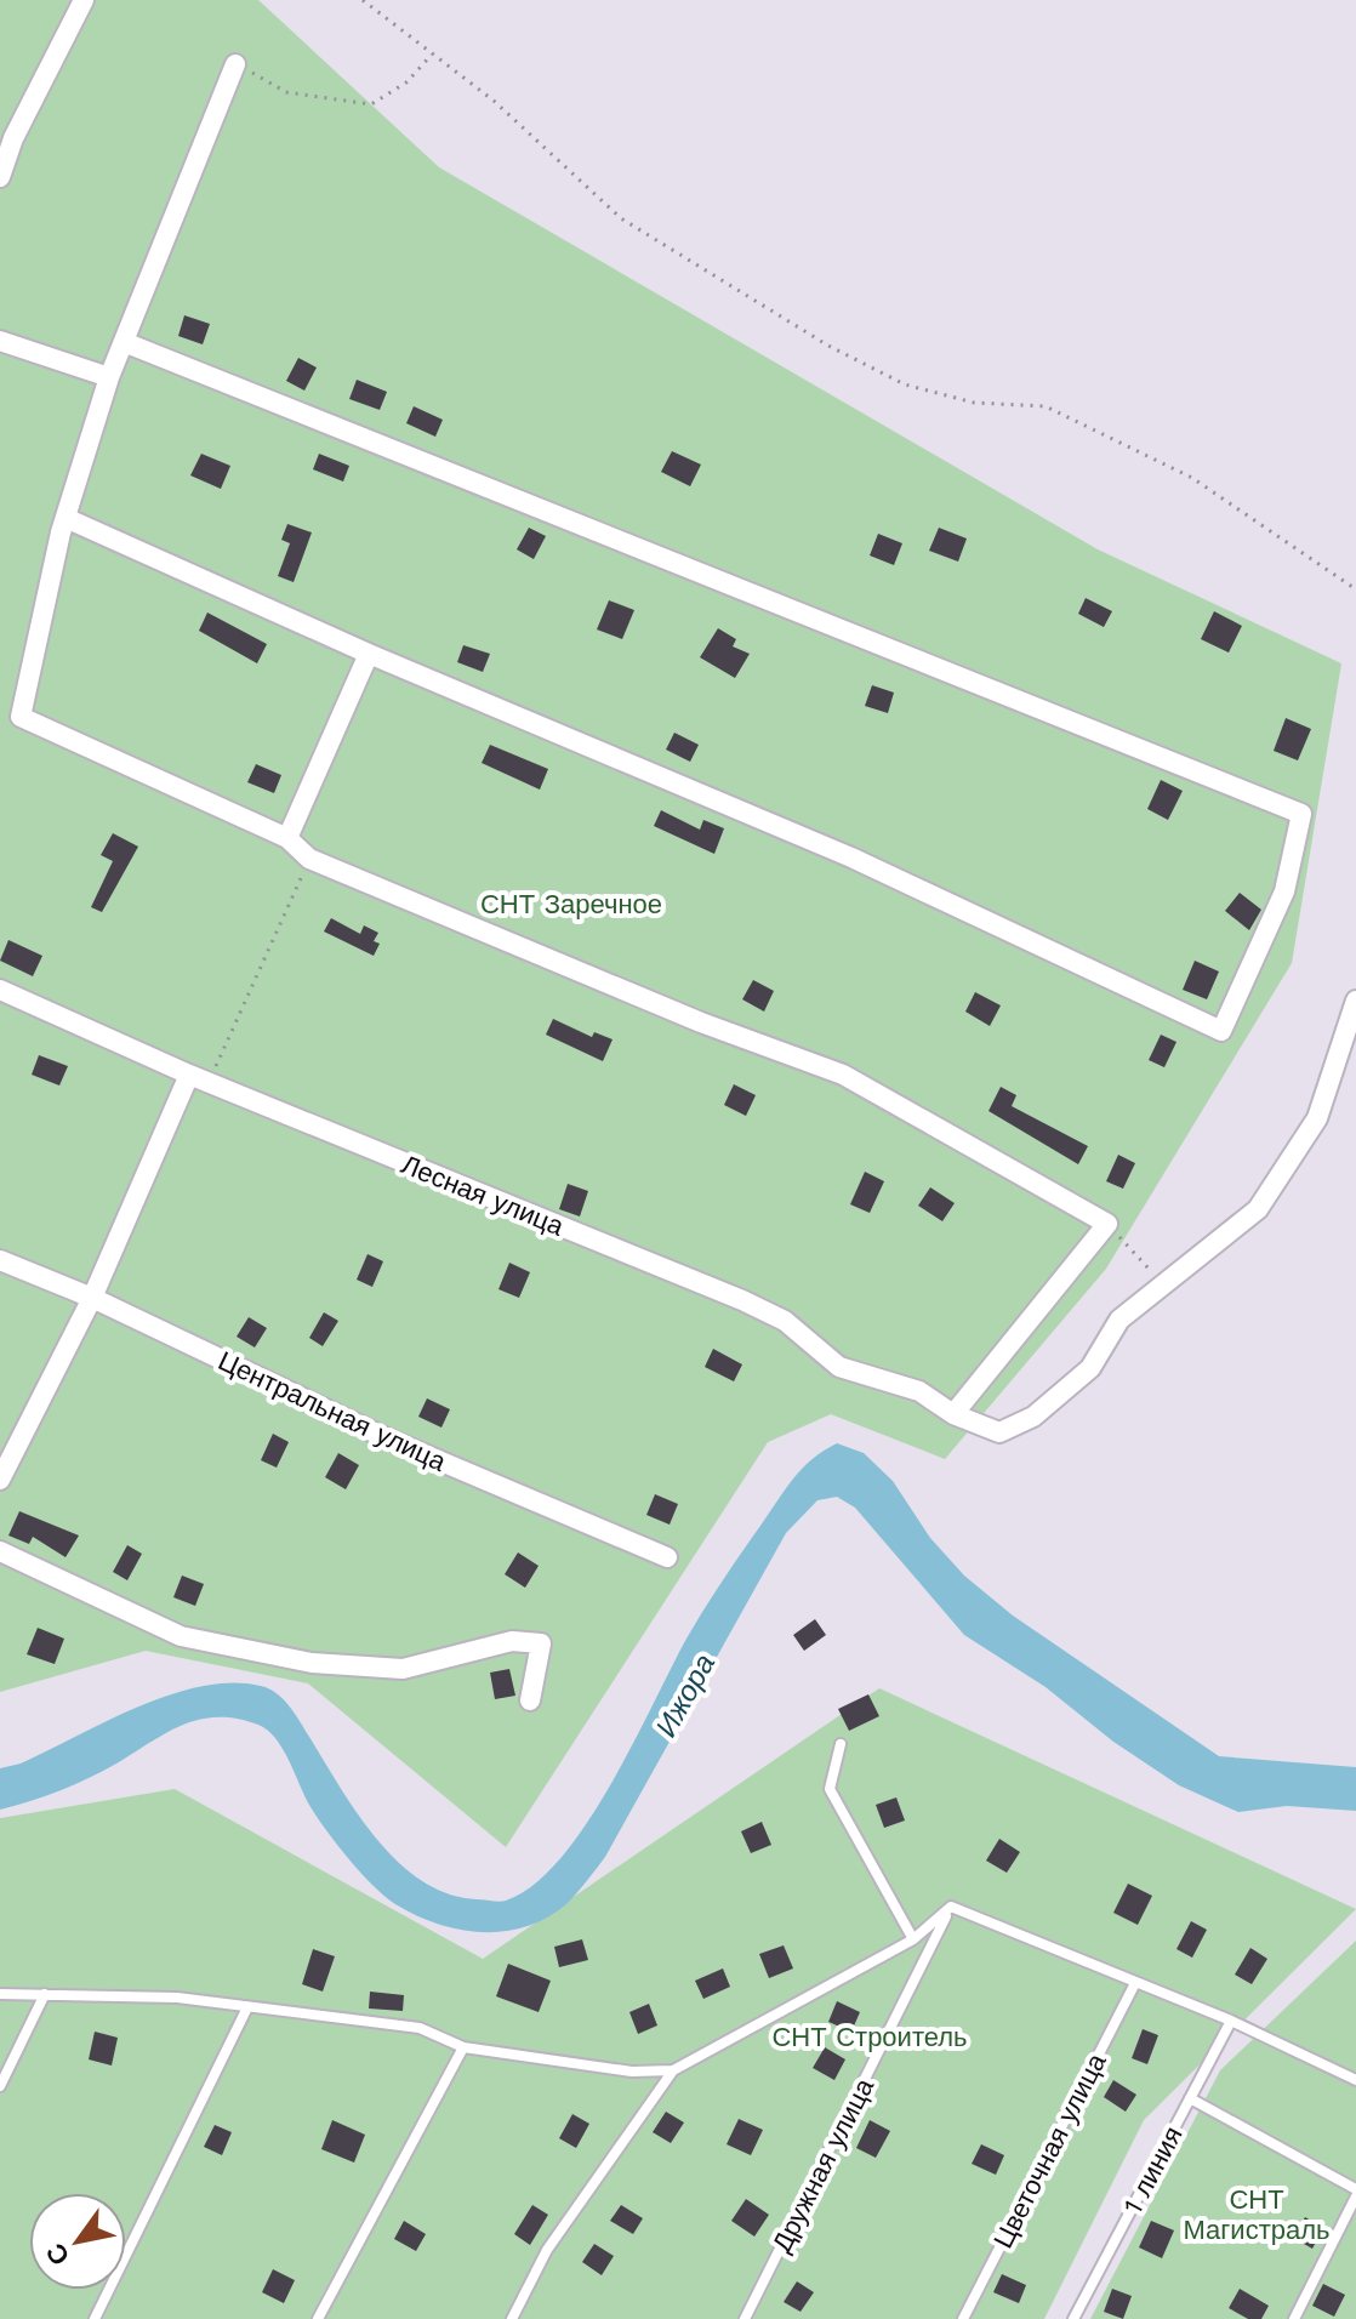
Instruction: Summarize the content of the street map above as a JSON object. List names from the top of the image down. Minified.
{"streets":{"street":["Лесная улица","Центральная улица"],"lane":["Цветочная улица","Дружная улица","1 линия"]},"water":["Ижора"],"parks":["СНТ Заречное","СНТ Строитель","СНТ Магистраль"],"north":"bottom left"}
